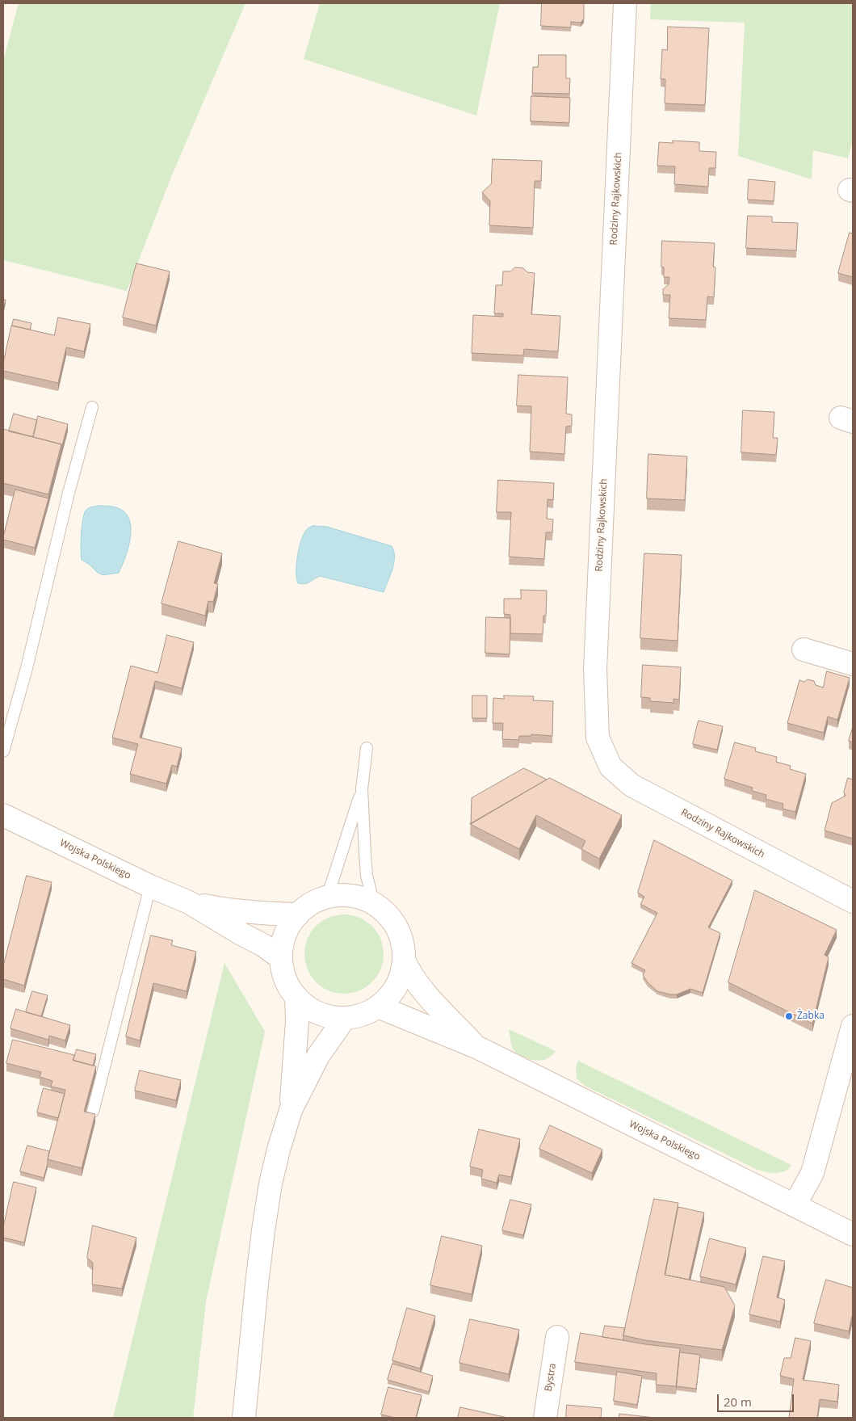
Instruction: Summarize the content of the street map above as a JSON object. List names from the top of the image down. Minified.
{"streets":{"street":["Rodziny Rajkowskich","Wojska Polskiego","Bystra"]},"places":["Żabka"],"scale_bar":"20 m"}
